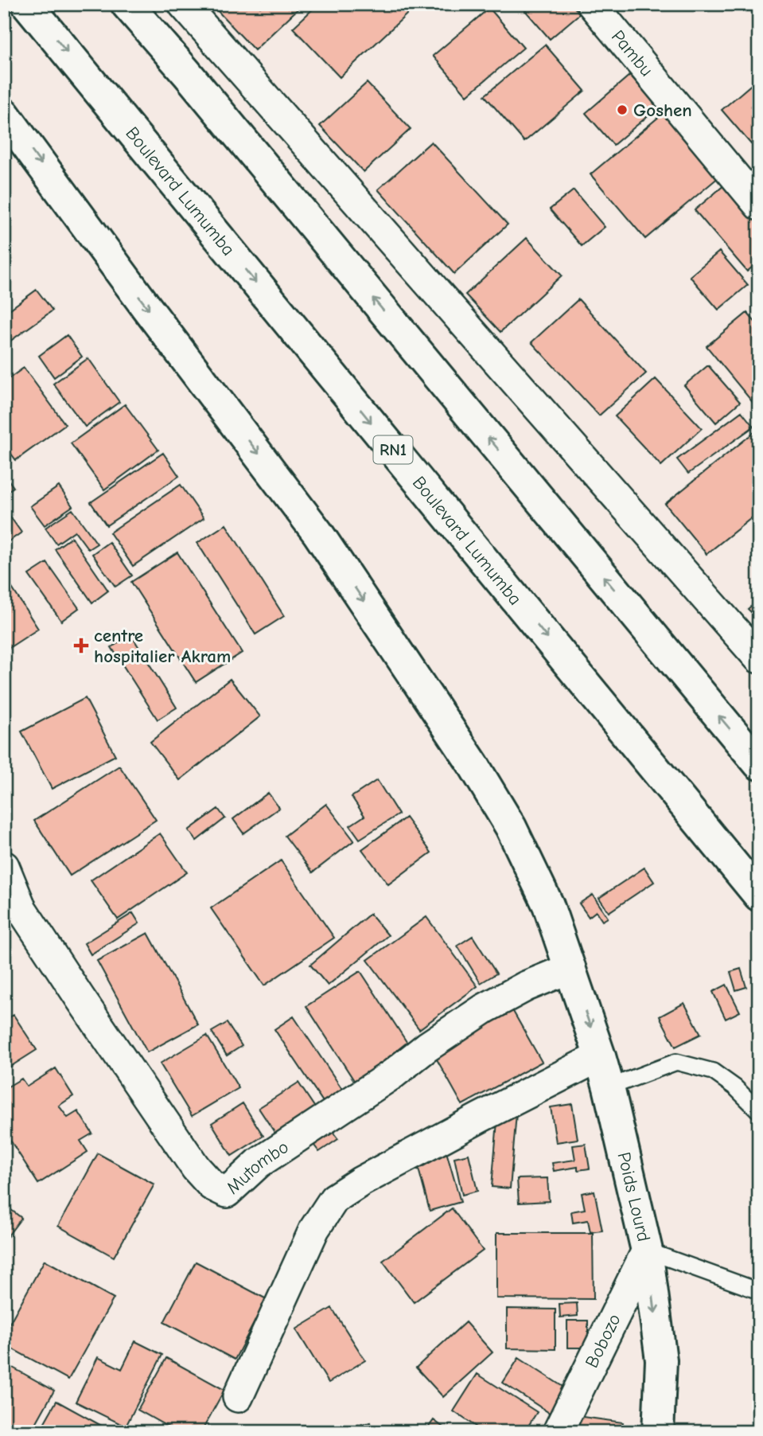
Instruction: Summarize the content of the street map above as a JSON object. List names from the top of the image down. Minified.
{"streets":{"main road":["Boulevard Lumumba","RN1","Poids Lourd"],"street":["Pambu","Mutombo","Bobozo"]},"crossings":[["Mutombo","Poids Lourd"],["Poids Lourd","Bobozo"]],"places":{"other":["Goshen"],"health":["centre hospitalier Akram"]}}
